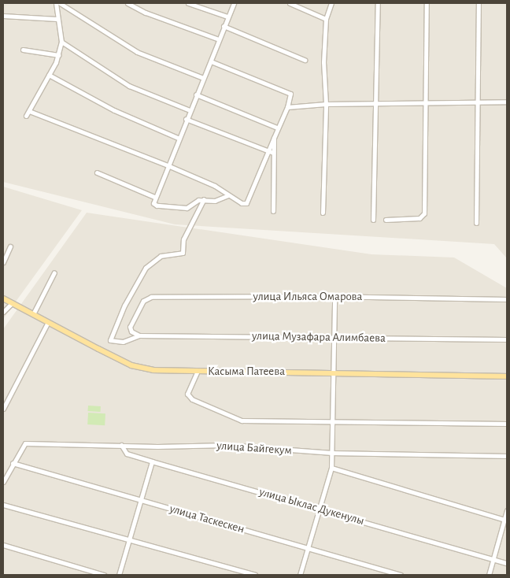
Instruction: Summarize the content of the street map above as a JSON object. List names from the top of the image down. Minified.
{"streets":{"main road":["Касыма Патеева"],"street":["улица Ильяса Омарова","улица Музафара Алимбаева","улица Байгекум","улица Ыклас Дукенулы","улица Таскескен"]},"crossings":[["улица Ильяса Омарова","улица Музафара Алимбаева"],["улица Байгекум","улица Ыклас Дукенулы"],["улица Байгекум","улица Таскескен"]]}
